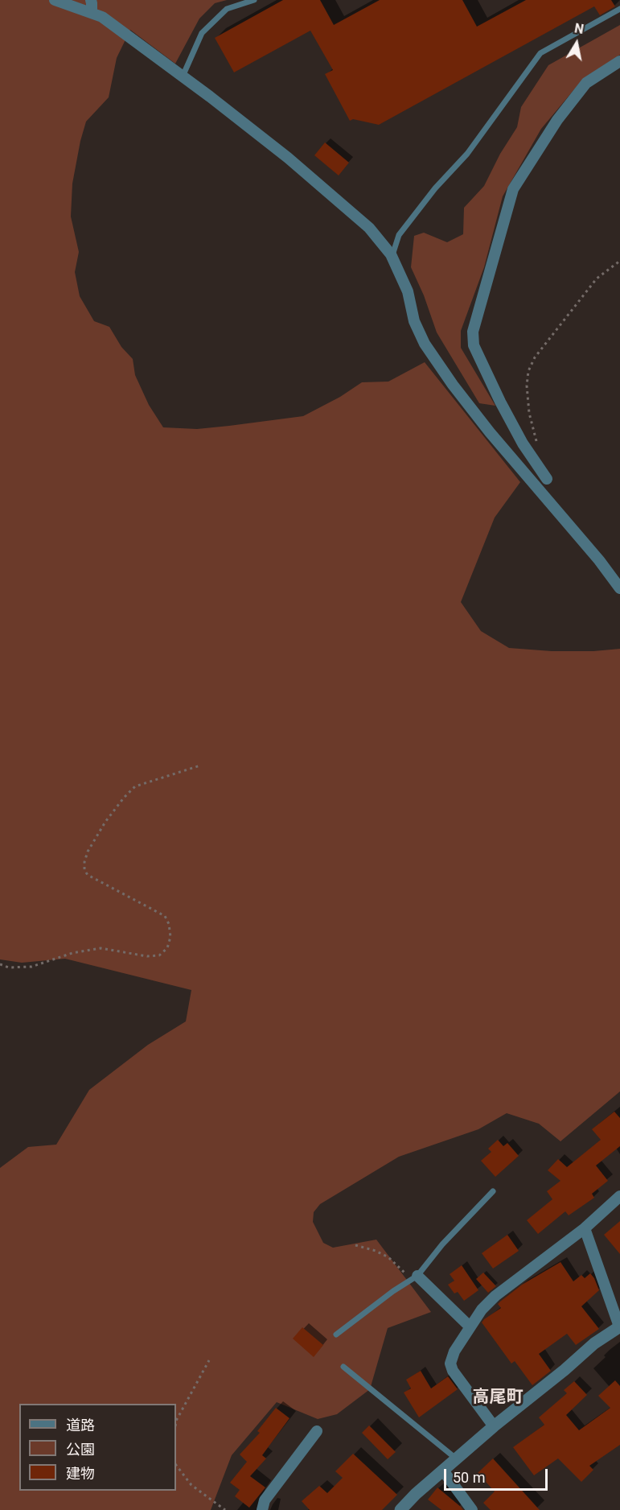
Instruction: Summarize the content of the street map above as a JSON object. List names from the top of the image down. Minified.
{"districts":["高尾町"],"legend":["道路","公園","建物"],"scale_bar":"50 m","north":"top"}
